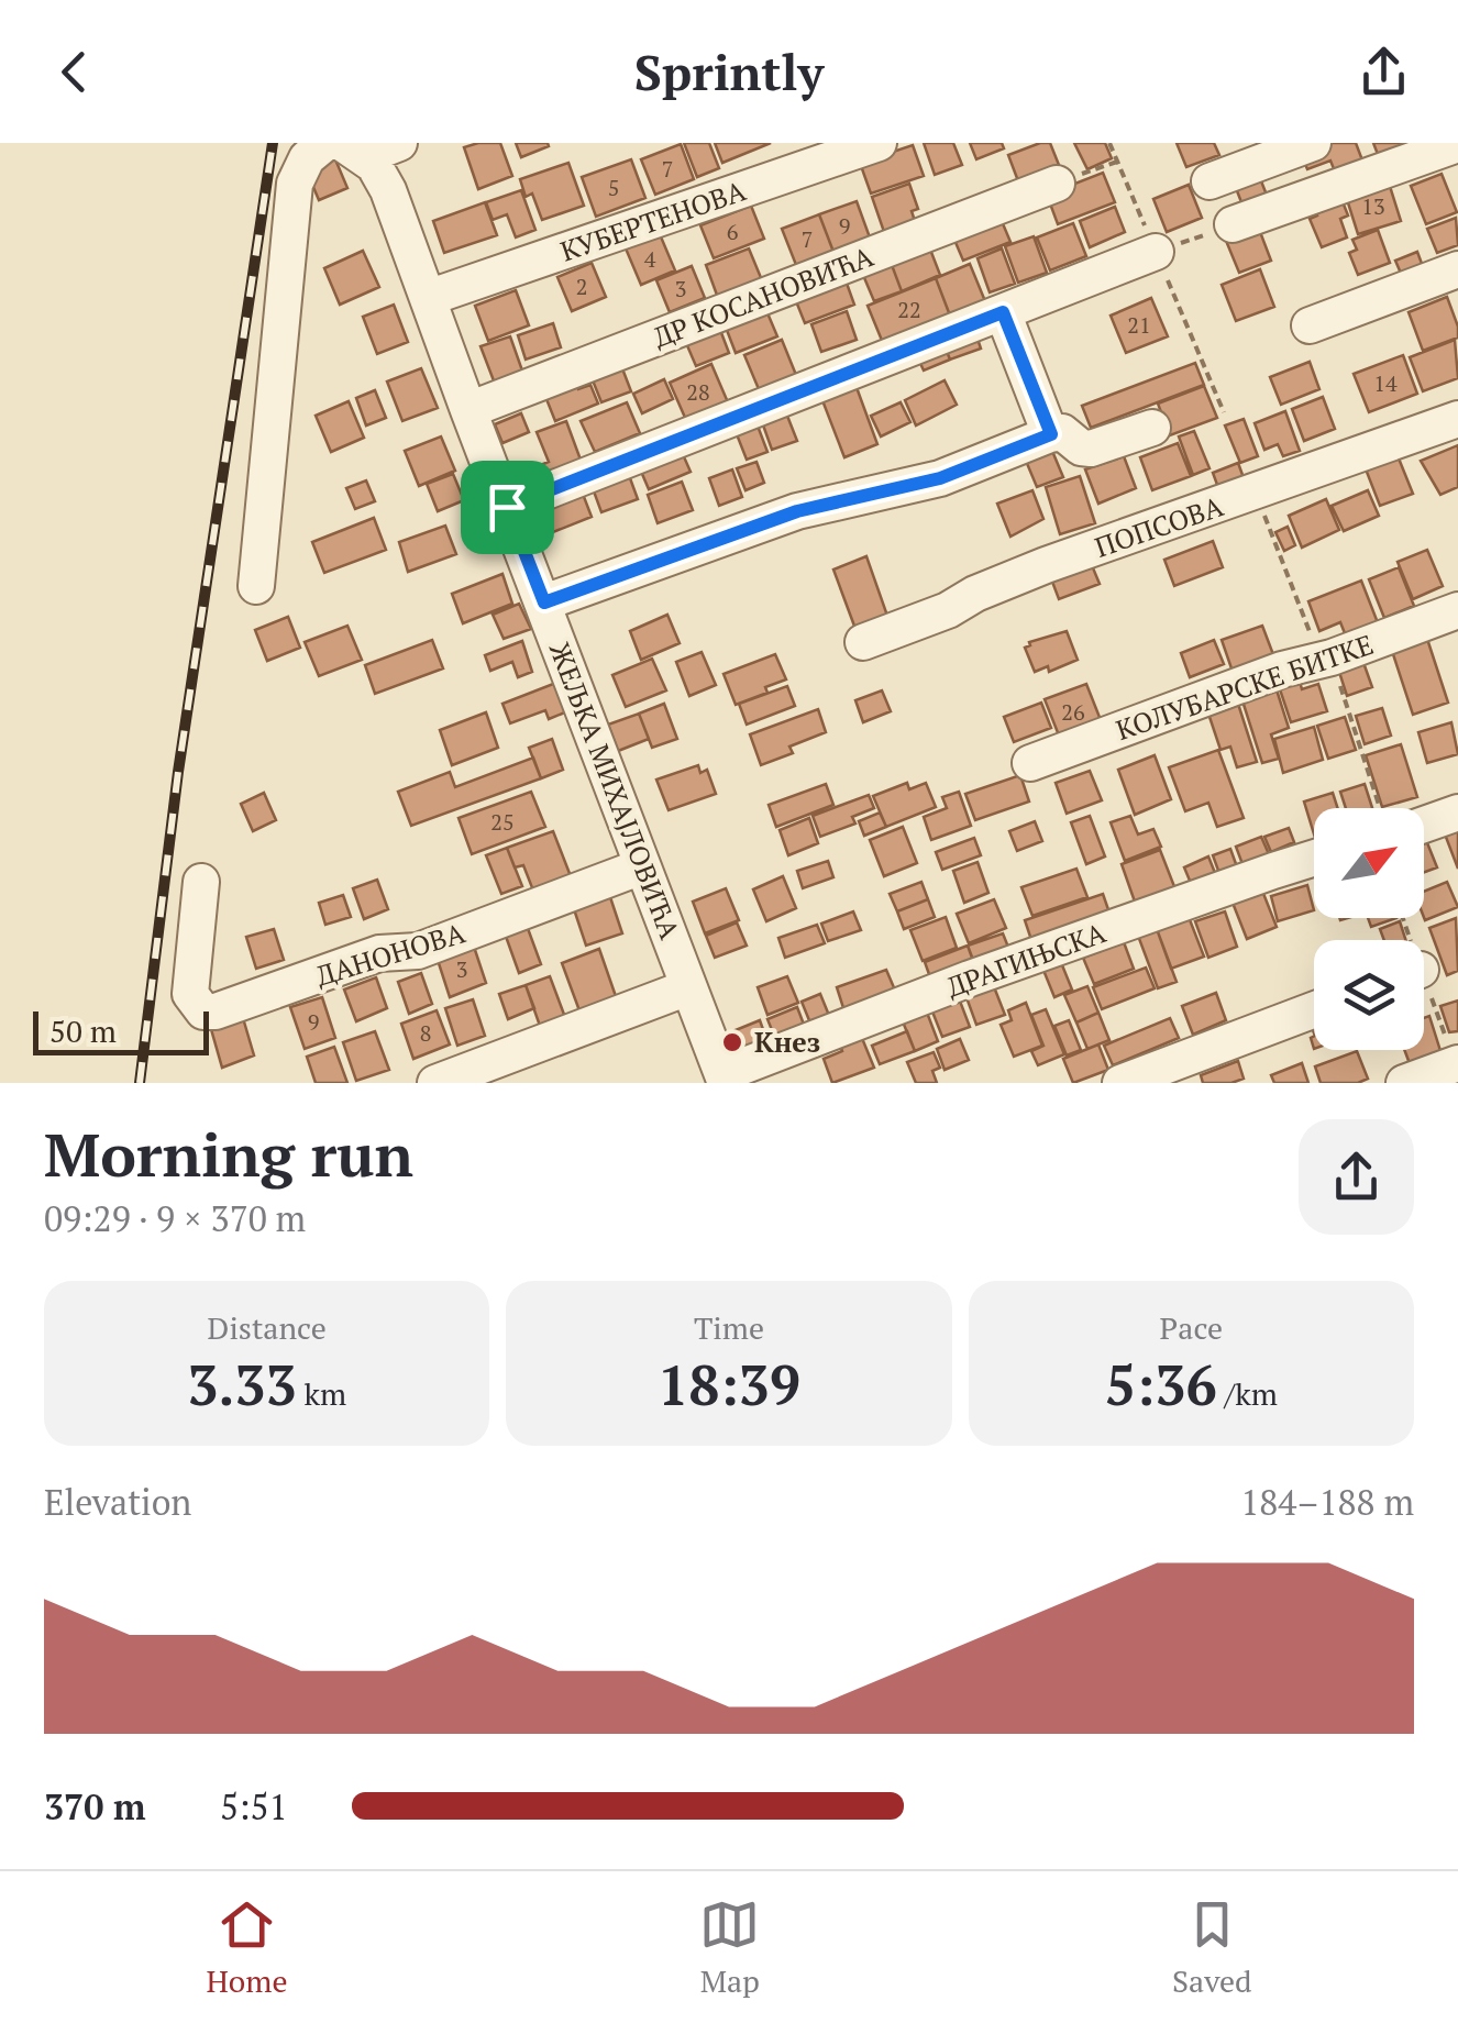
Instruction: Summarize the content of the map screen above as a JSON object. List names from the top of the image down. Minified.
{"streets":{"street":["КУБЕРТЕНОВА","ДР КОСАНОВИЋА","ПОПСОВА","КОЛУБАРСКЕ БИТКЕ","ЖЕЉКА МИХАЈЛОВИЋА","ДАНОНОВА","ДРАГИЊСКА"]},"crossings":[["КУБЕРТЕНОВА","ЖЕЉКА МИХАЈЛОВИЋА"],["ДР КОСАНОВИЋА","ЖЕЉКА МИХАЈЛОВИЋА"],["ЖЕЉКА МИХАЈЛОВИЋА","ДАНОНОВА"],["ЖЕЉКА МИХАЈЛОВИЋА","ДРАГИЊСКА"]],"places":["Кнез"],"house_numbers":["7","5","13","9","6","7","4","2","3","22","21","14","28","26","25","3","9","8"],"scale_bar":"50 m","north":"top right","page":{"header":"Sprintly","scale":"50 m","heading":["Morning run","09:29 · 9 × 370 m"],"stats":[["Distance","3.33 km"],["Time","18:39"],["Pace","5:36 /km"]],"chart":["Elevation","184–188 m"],"list":[{"name":"370 m","note":"5:51"}],"tabs":["Home","Map","Saved"]}}
